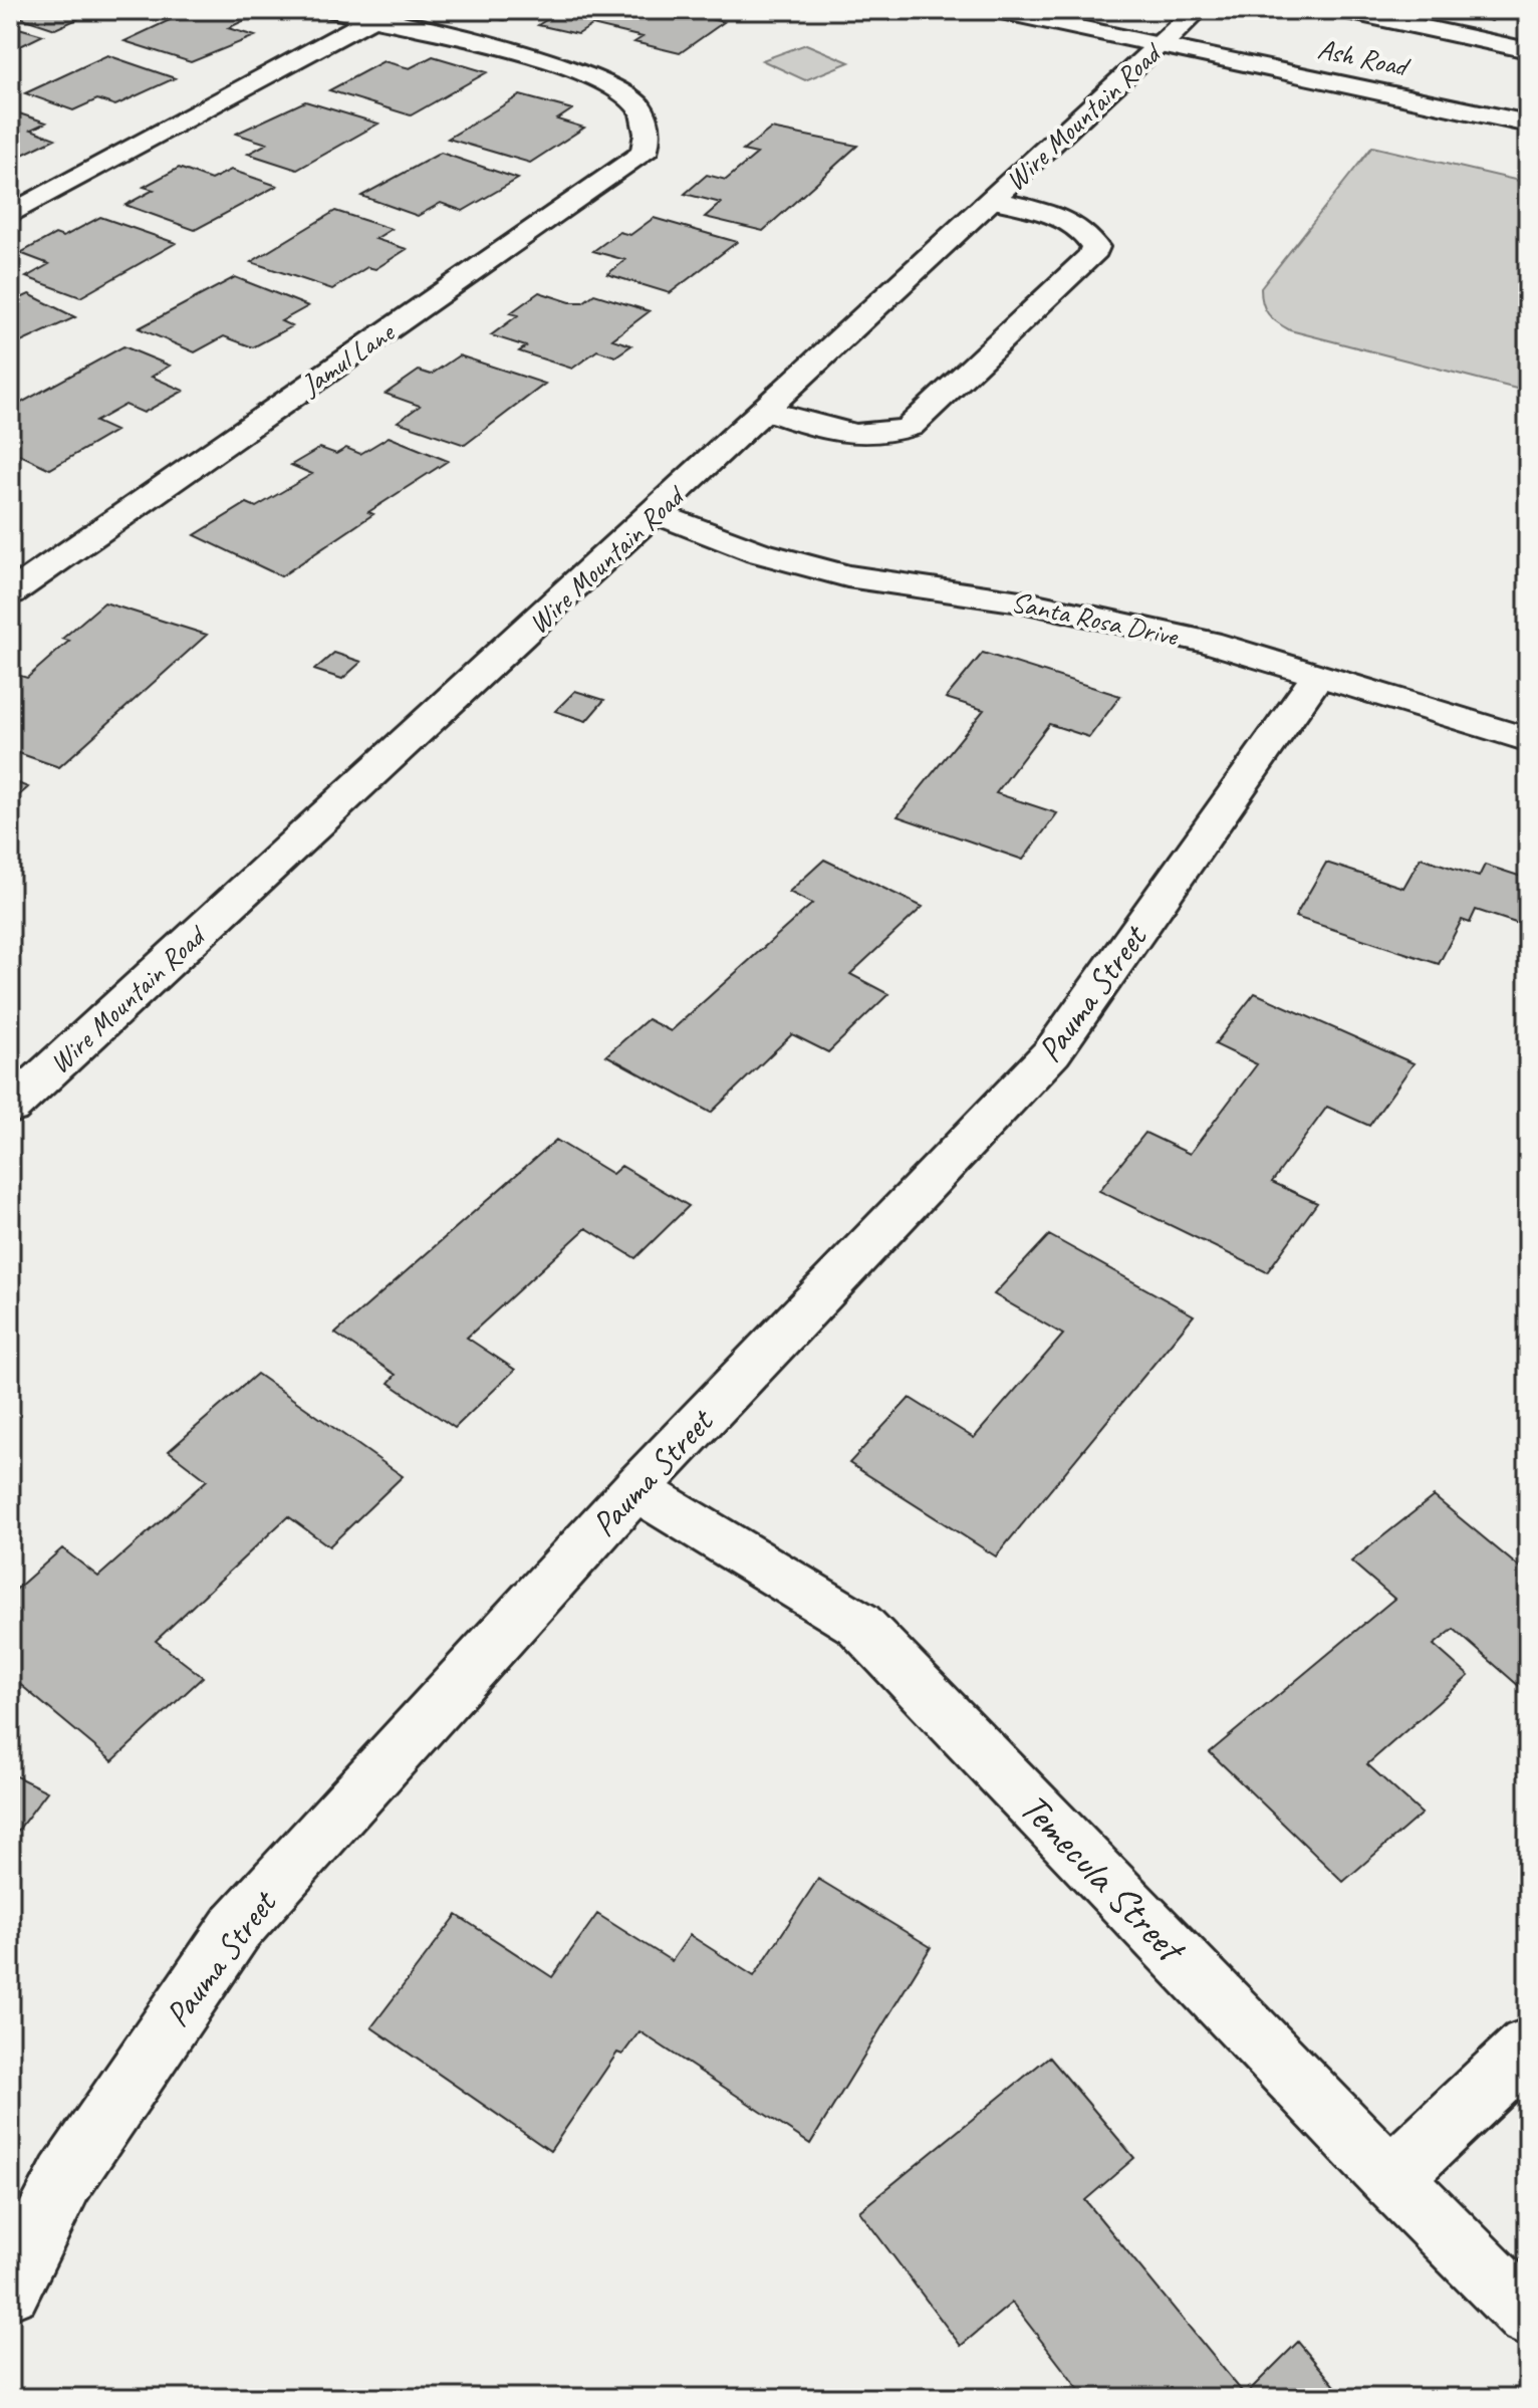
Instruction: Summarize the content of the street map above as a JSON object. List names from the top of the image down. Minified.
{"streets":{"street":["Ash Road","Wire Mountain Road","Jamul Lane","Santa Rosa Drive","Pauma Street","Temecula Street"]},"crossings":[["Ash Road","Wire Mountain Road"],["Wire Mountain Road","Santa Rosa Drive"],["Santa Rosa Drive","Pauma Street"],["Pauma Street","Temecula Street"]]}
